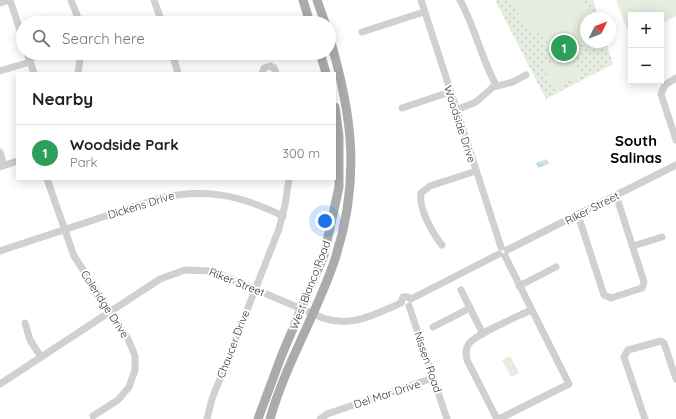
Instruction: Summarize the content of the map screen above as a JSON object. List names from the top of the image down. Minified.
{"streets":{"main road":["West Blanco Road"],"street":["Woodside Drive","Dickens Drive","Riker Street","Coleridge Drive","Chaucer Drive","Nissen Road","Del Mar Drive"]},"crossings":[["Woodside Drive","Riker Street"],["Dickens Drive","Coleridge Drive"],["Dickens Drive","Chaucer Drive"],["Riker Street","West Blanco Road"],["Riker Street","Coleridge Drive"],["Riker Street","Chaucer Drive"],["Riker Street","Nissen Road"],["Nissen Road","Del Mar Drive"]],"districts":["South Salinas"],"north":"top right","page":{"map_buttons":["+","−"],"search":"Search here","pins":"1","heading":"Nearby","list":[{"mark":"1","name":"Woodside Park","note":"Park","value":"300 m"}]}}
